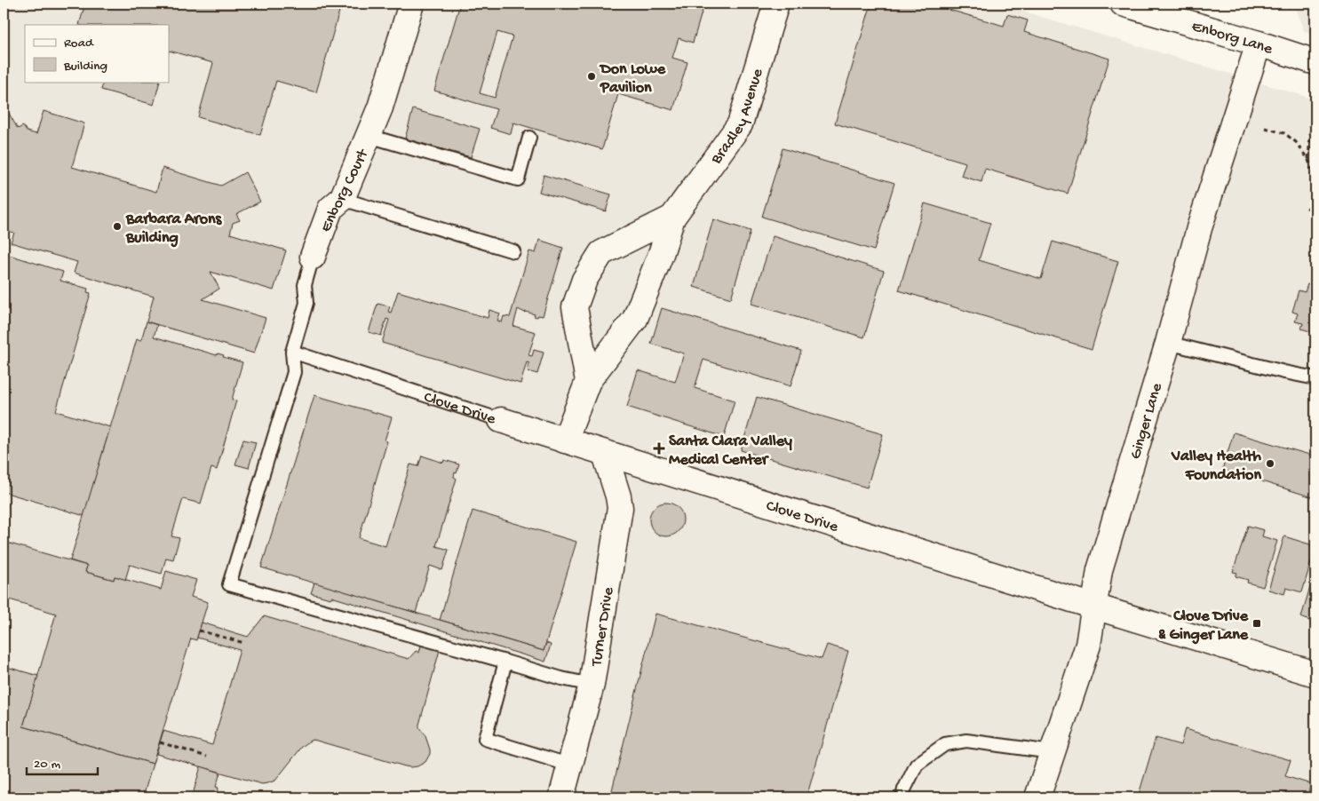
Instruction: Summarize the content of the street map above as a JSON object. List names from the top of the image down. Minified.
{"streets":{"street":["Enborg Lane","Bradley Avenue","Enborg Court","Clove Drive","Ginger Lane","Turner Drive"]},"crossings":[["Enborg Lane","Ginger Lane"],["Bradley Avenue","Clove Drive"],["Enborg Court","Clove Drive"],["Clove Drive","Ginger Lane"],["Clove Drive","Turner Drive"]],"places":{"other":["Don Lowe Pavilion","Barbara Arons Building","Valley Health Foundation"],"health":["Santa Clara Valley Medical Center"],"transit":["Clove Drive & Ginger Lane"]},"legend":["Road","Building"],"scale_bar":"20 m"}
